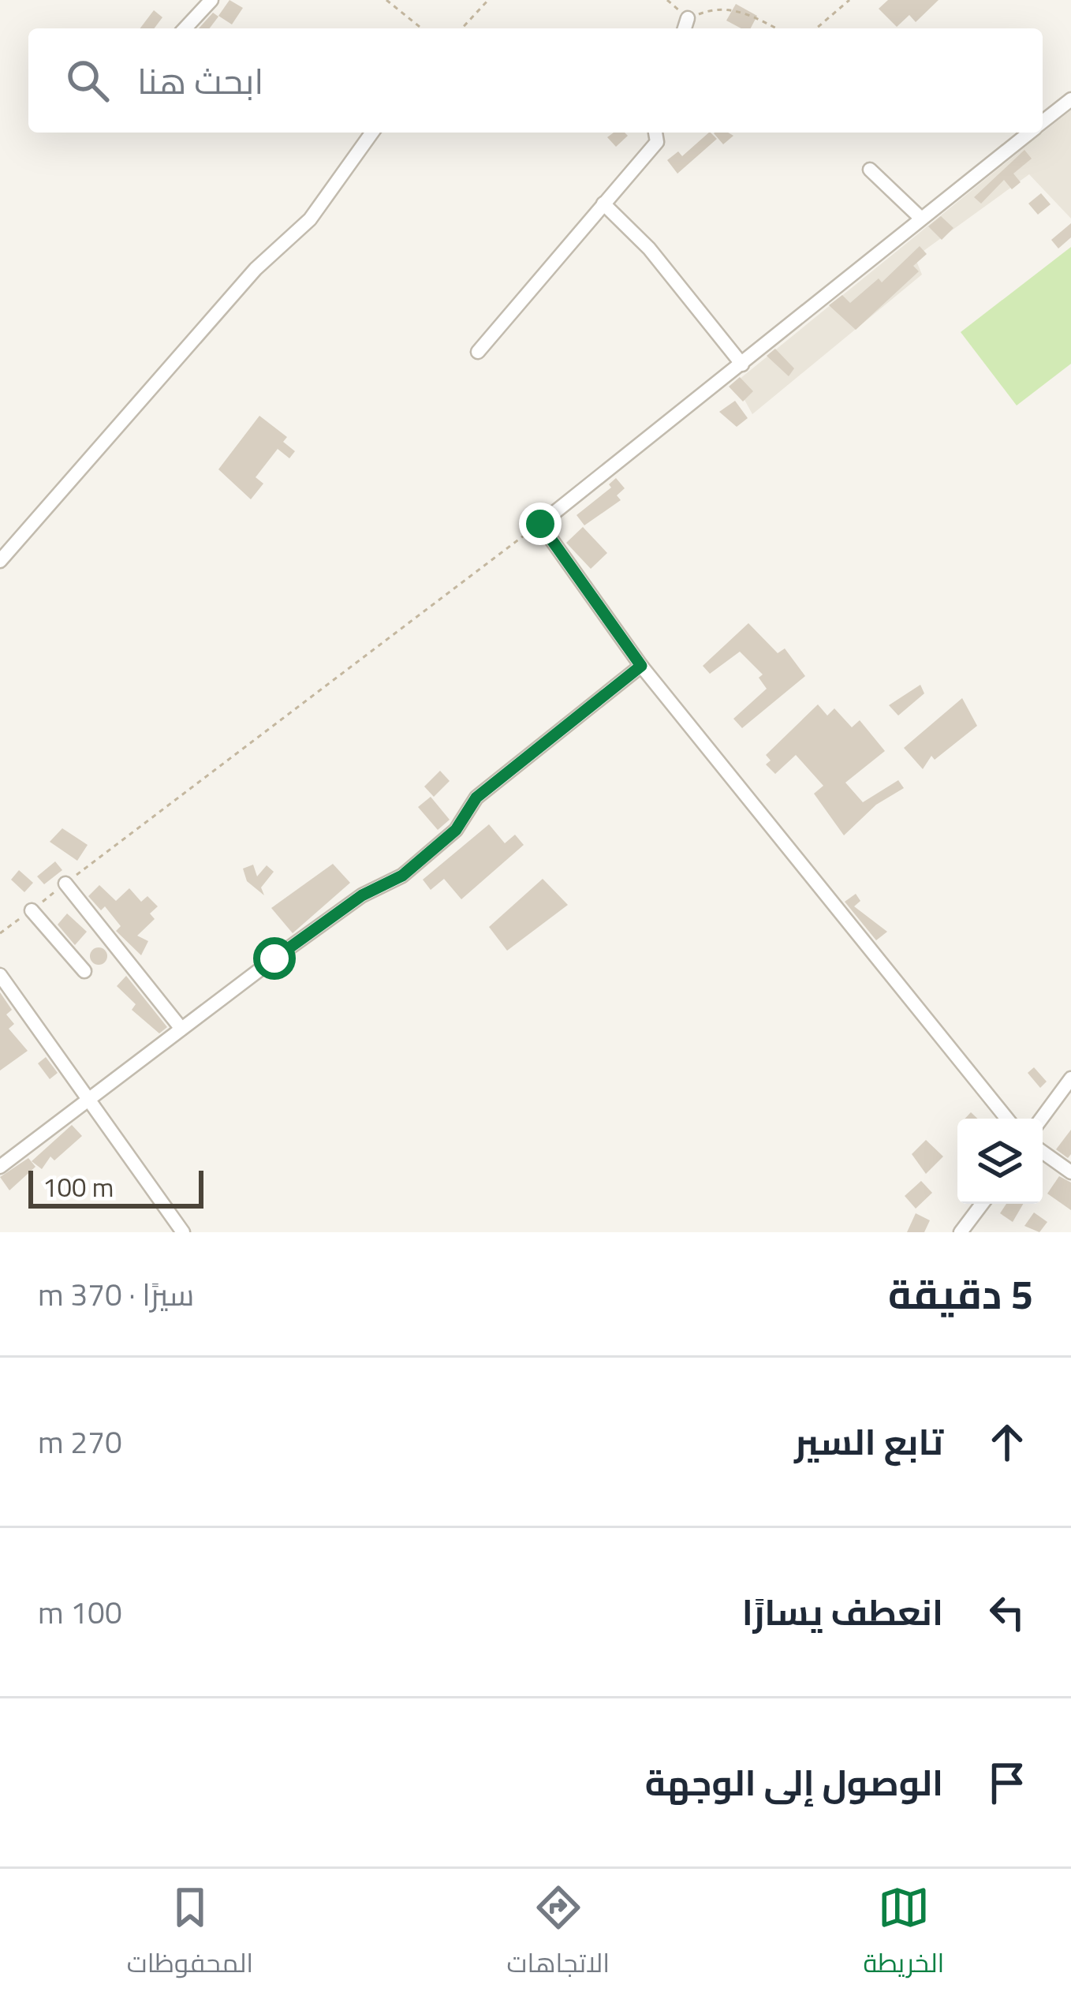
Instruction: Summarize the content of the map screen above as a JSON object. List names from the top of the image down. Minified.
{"scale_bar":"100 m","page":{"search":"ابحث هنا","scale":"100 m","heading":["5 دقيقة","سيرًا · 370 m"],"list":[["تابع السير","270 m"],["انعطف يسارًا","100 m"],"الوصول إلى الوجهة"],"nav":["الخريطة","الاتجاهات","المحفوظات"]}}
